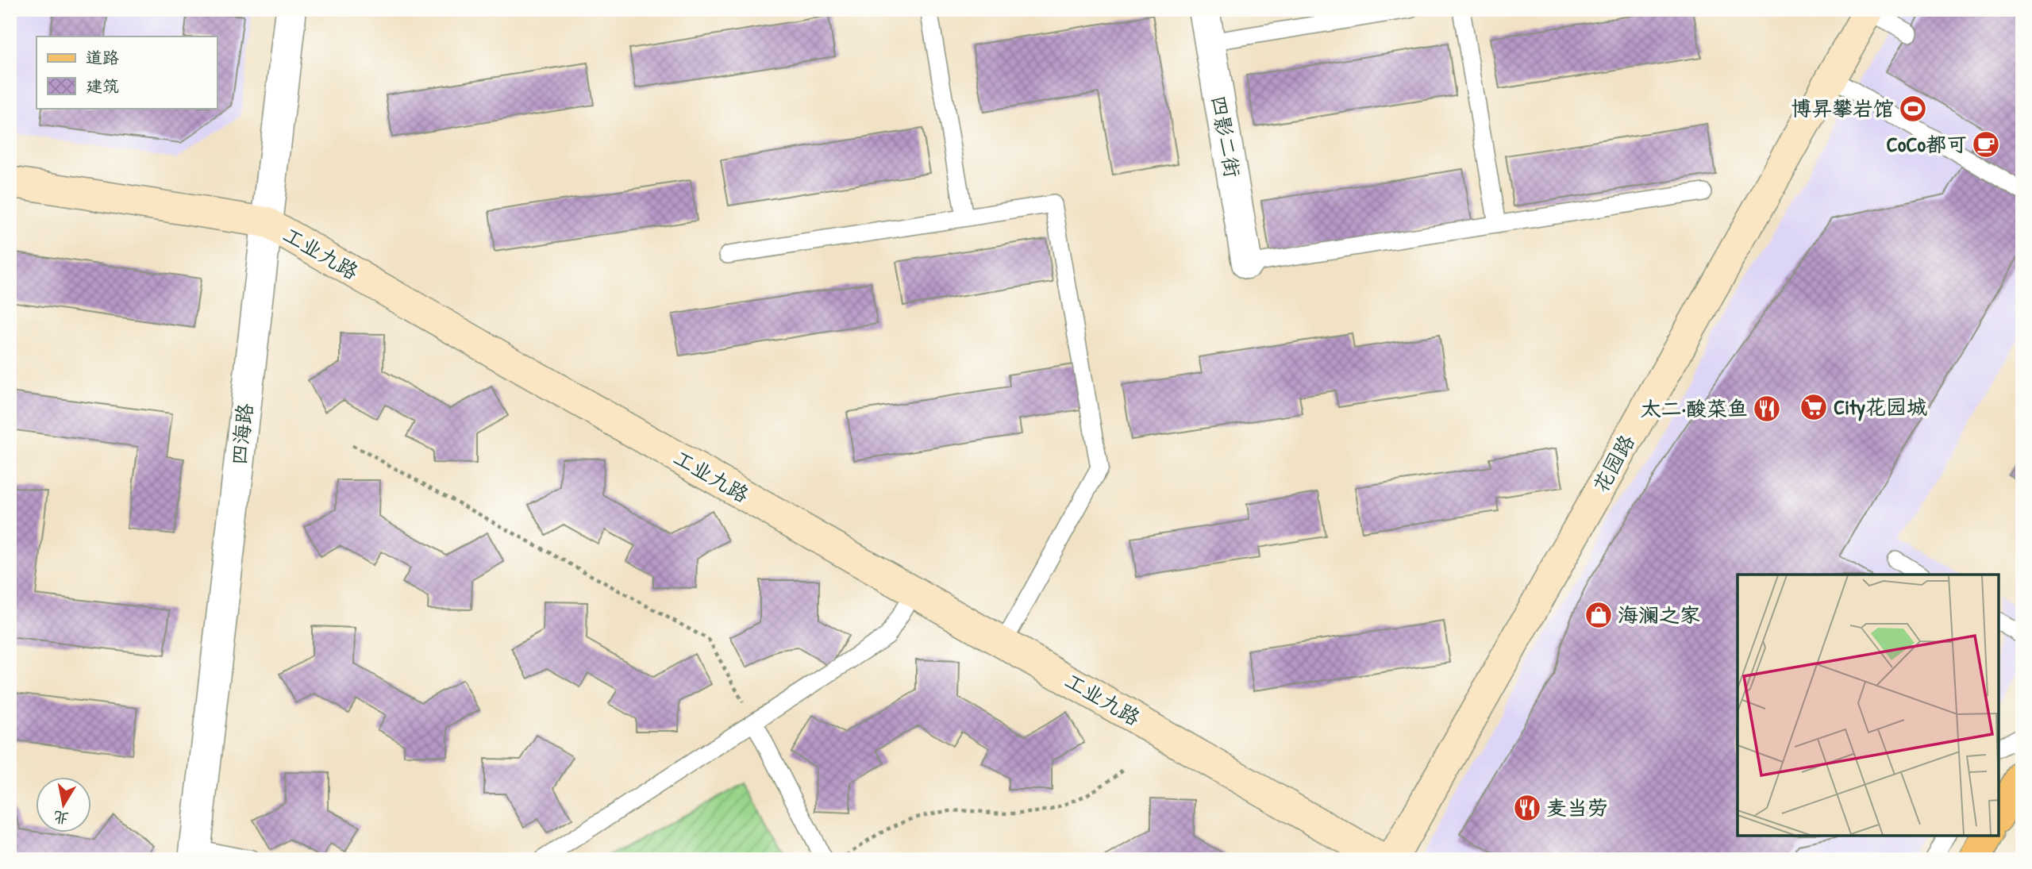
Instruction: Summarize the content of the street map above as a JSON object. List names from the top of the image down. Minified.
{"streets":{"street":["四影二街","工业九路","四海路","花园路"]},"crossings":[["工业九路","四海路"]],"places":{"sports":["博昇攀岩馆"],"cafe":["CoCo都可"],"supermarket":["City花园城"],"restaurant":["太二·酸菜鱼","麦当劳"],"shop":["海澜之家"]},"legend":["道路","建筑"],"north":"bottom"}
